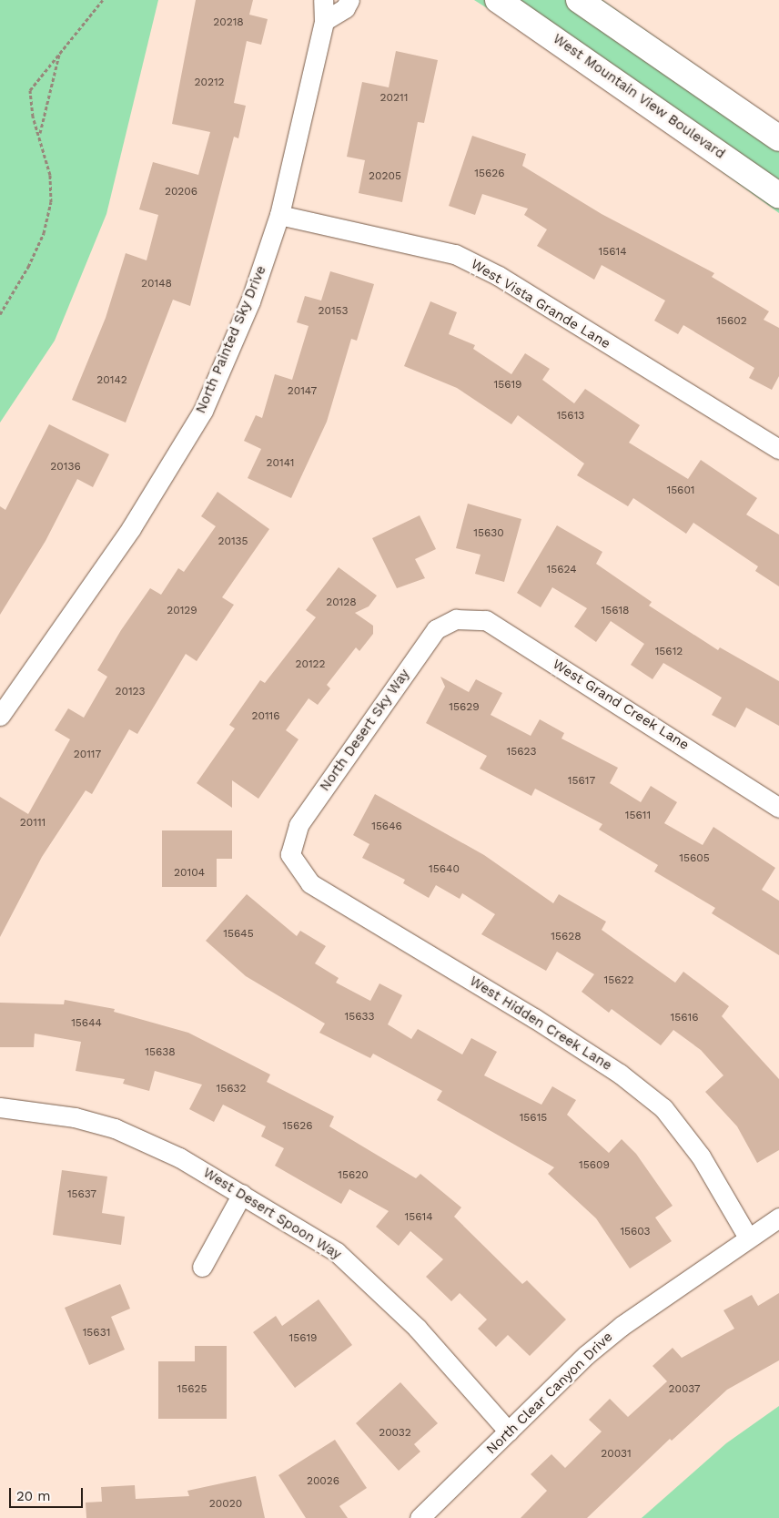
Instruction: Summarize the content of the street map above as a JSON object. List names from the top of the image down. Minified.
{"streets":{"street":["West Mountain View Boulevard","West Vista Grande Lane","North Painted Sky Drive","West Grand Creek Lane","North Desert Sky Way","West Hidden Creek Lane","West Desert Spoon Way","North Clear Canyon Drive"]},"crossings":[["West Vista Grande Lane","North Painted Sky Drive"],["West Grand Creek Lane","North Desert Sky Way"],["North Desert Sky Way","West Hidden Creek Lane"],["West Hidden Creek Lane","North Clear Canyon Drive"],["West Desert Spoon Way","North Clear Canyon Drive"]],"house_numbers":["20218","20212","20211","15626","20205","20206","15614","20148","20153","15602","20142","15619","20147","15613","20141","20136","15601","15630","20135","15624","20128","20129","15618","15612","20122","20123","15629","20116","15623","20117","15617","15611","20111","15646","15605","15640","20104","15645","15628","15622","15633","15616","15644","15638","15632","15615","15626","15609","15620","15637","15614","15603","15631","15619","15625","20037","20032","20031","20026","20020"],"scale_bar":"20 m"}
